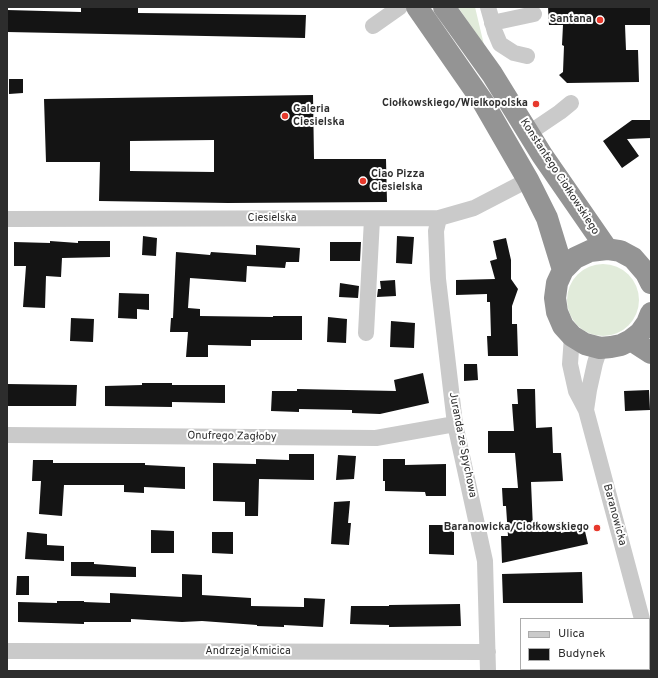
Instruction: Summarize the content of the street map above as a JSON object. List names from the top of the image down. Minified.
{"streets":{"highway":["Konstantego Ciołkowskiego"],"street":["Ciesielska","Onufrego Zagłoby","Juranda ze Spychowa","Baranowicka","Andrzeja Kmicica"]},"crossings":[["Ciesielska","Juranda ze Spychowa"],["Onufrego Zagłoby","Juranda ze Spychowa"],["Juranda ze Spychowa","Andrzeja Kmicica"]],"places":["Santana","Ciołkowskiego/Wielkopolska","Galeria Ciesielska","Ciao Pizza Ciesielska","Baranowicka/Ciołkowskiego"],"legend":["Ulica","Budynek"]}
